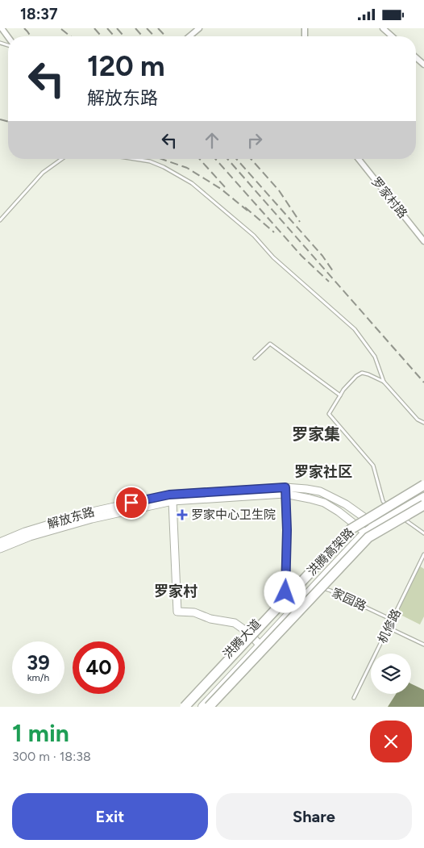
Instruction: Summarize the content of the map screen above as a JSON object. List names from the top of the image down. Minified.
{"streets":{"highway":["洪腾高架路"],"main road":["解放东路","洪腾大道"],"street":["罗家村路"],"lane":["家园路","机修路"]},"crossings":[["解放东路","洪腾大道"],["家园路","机修路"],["家园路","洪腾大道"]],"districts":["罗家集","罗家社区","罗家村"],"places":{"health":["罗家中心卫生院"]},"page":{"status":"18:37","turn":["120 m","解放东路"],"speed":"39 km/h","limit":"40","heading":["1 min","300 m · 18:38"],"buttons":["Exit","Share"]}}
